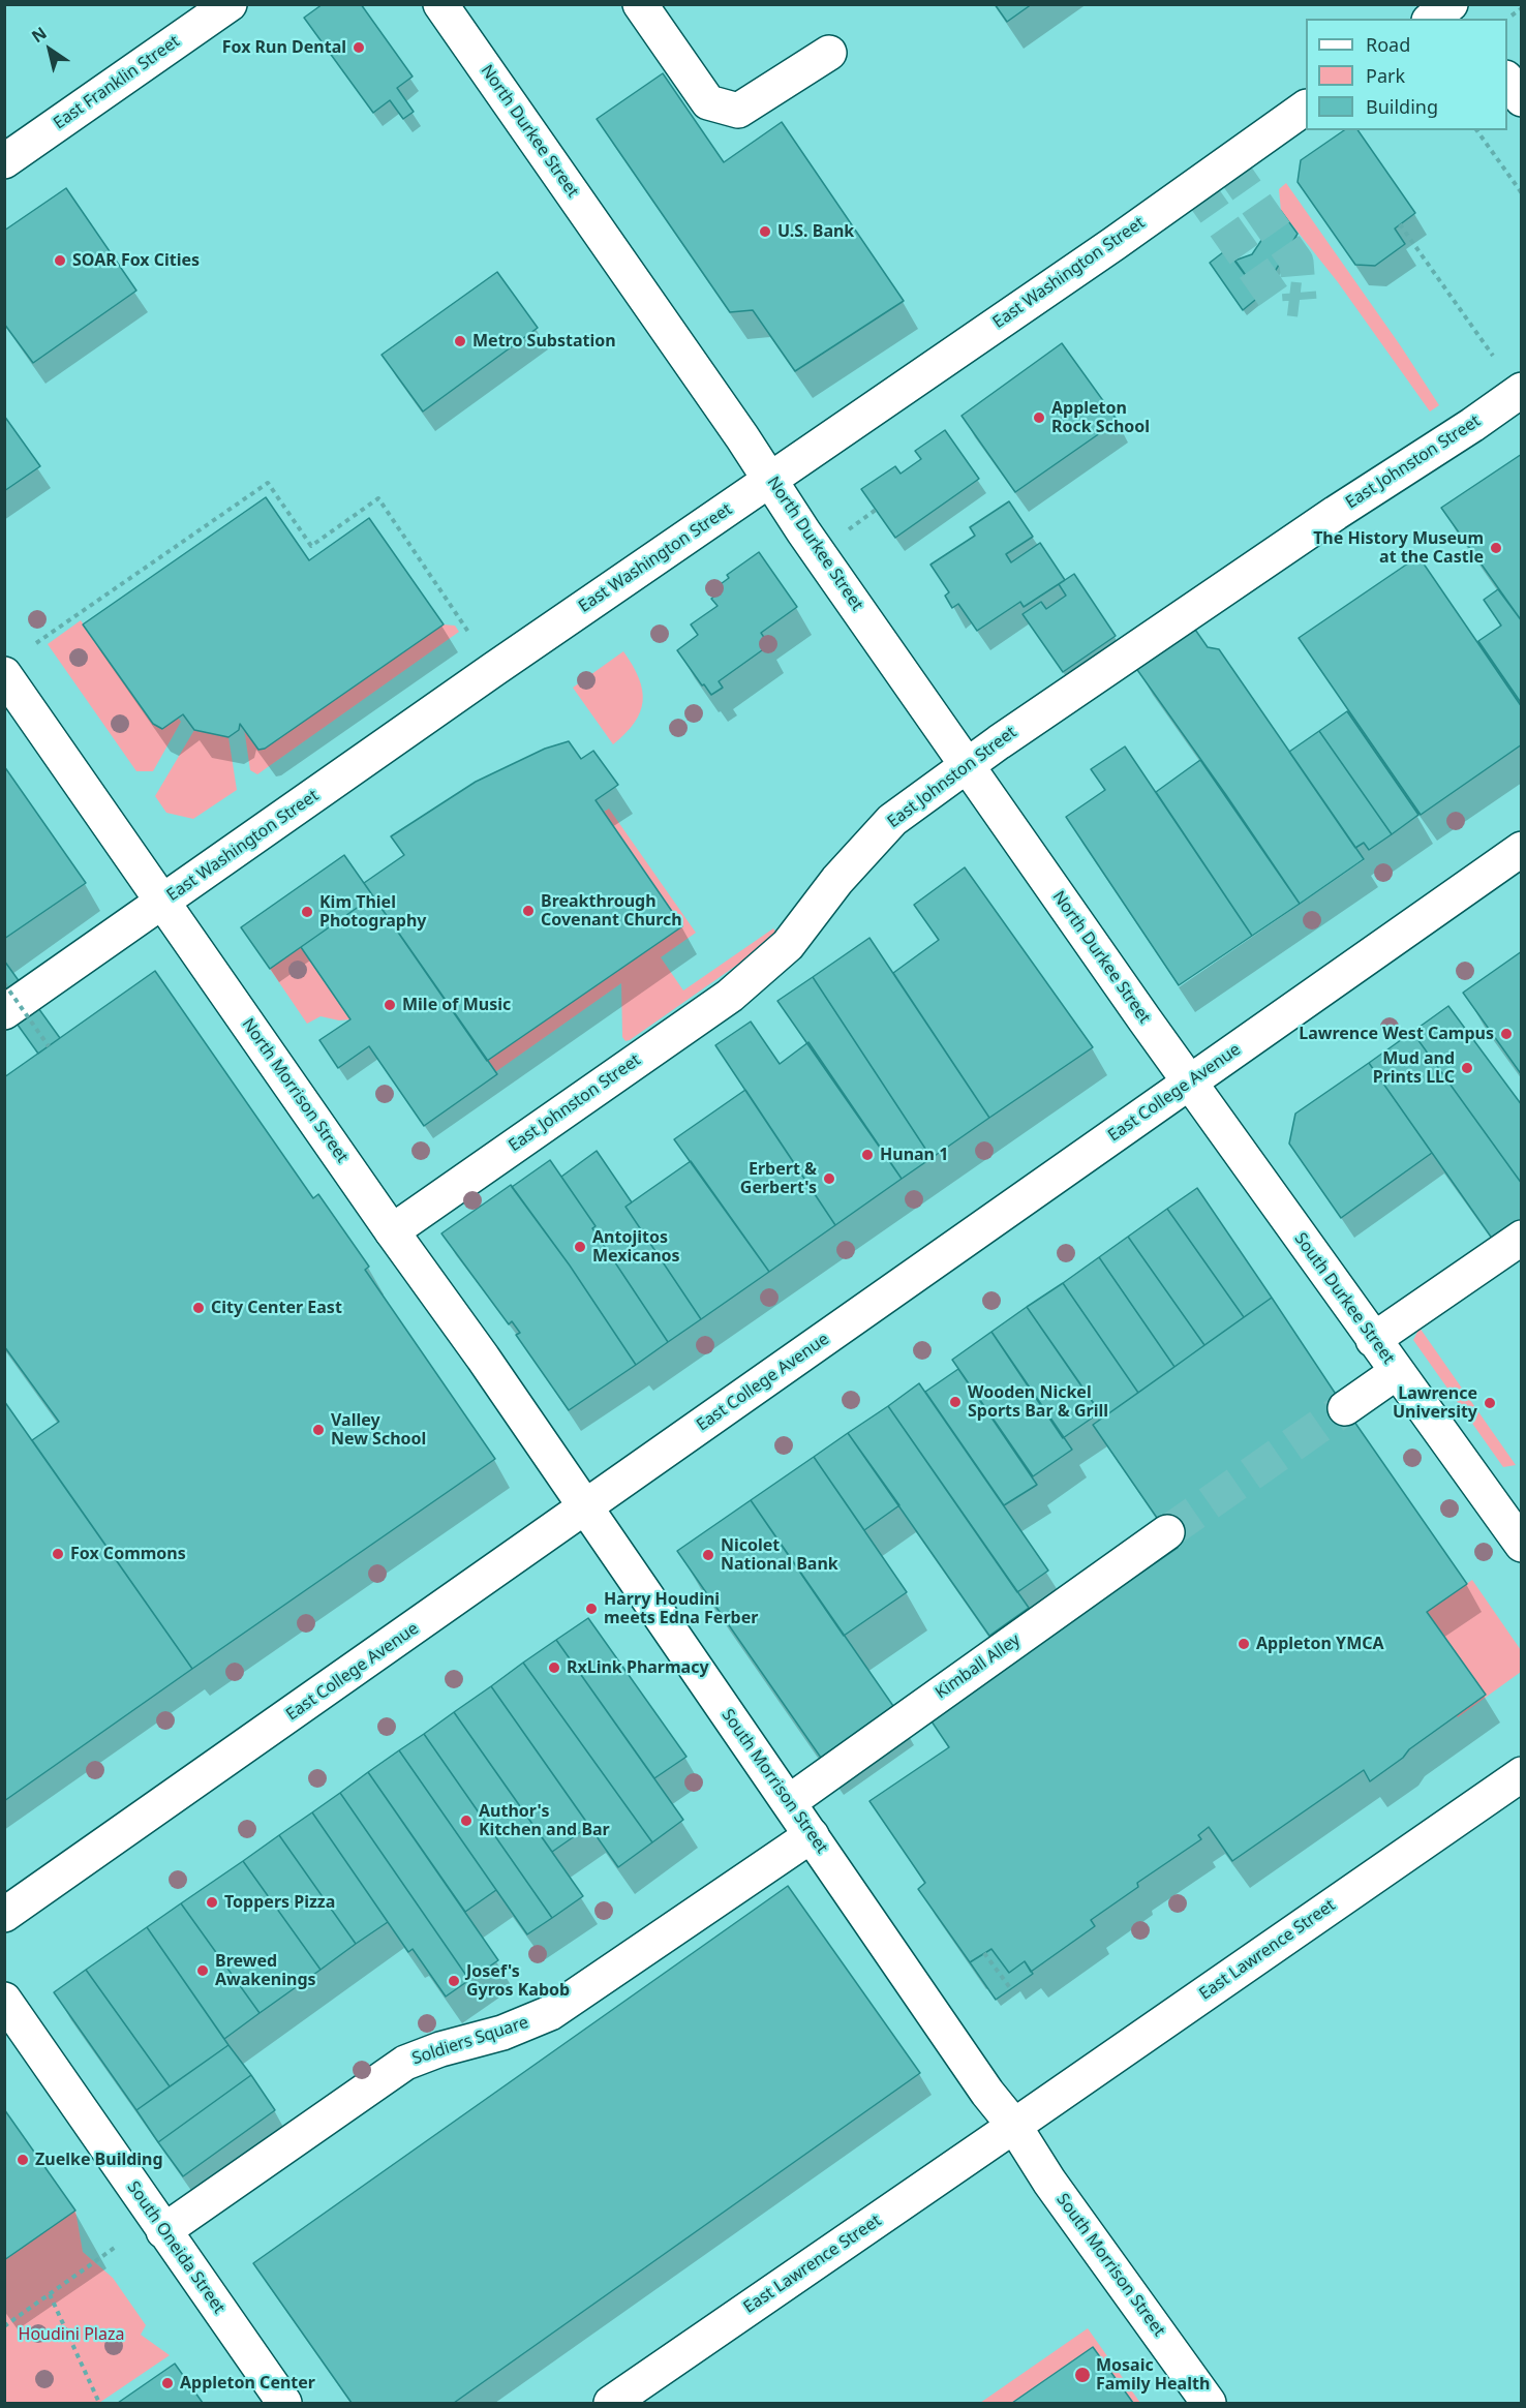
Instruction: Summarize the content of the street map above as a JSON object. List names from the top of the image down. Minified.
{"streets":{"street":["East Franklin Street","North Durkee Street","East Washington Street","East Johnston Street","North Morrison Street","East College Avenue","South Durkee Street","Kimball Alley","South Morrison Street","East Lawrence Street","Soldiers Square","South Oneida Street"]},"crossings":[["North Durkee Street","East Washington Street"],["North Durkee Street","East Johnston Street"],["North Durkee Street","East College Avenue"],["North Durkee Street","South Durkee Street"],["East Washington Street","North Morrison Street"],["East Johnston Street","North Morrison Street"],["North Morrison Street","East College Avenue"],["North Morrison Street","South Morrison Street"],["East College Avenue","South Durkee Street"],["East College Avenue","South Morrison Street"],["Kimball Alley","South Morrison Street"],["South Morrison Street","East Lawrence Street"],["South Morrison Street","Soldiers Square"],["Soldiers Square","South Oneida Street"]],"parks":["Houdini Plaza"],"places":["Fox Run Dental","U.S. Bank","SOAR Fox Cities","Metro Substation","Appleton Rock School","The History Museum at the Castle","Breakthrough Covenant Church","Kim Thiel Photography","Mile of Music","Lawrence West Campus","Mud and Prints LLC","Hunan 1","Erbert & Gerbert's","Antojitos Mexicanos","City Center East","Wooden Nickel Sports Bar & Grill","Lawrence University","Valley New School","Fox Commons","Nicolet National Bank","Harry Houdini meets Edna Ferber","Appleton YMCA","RxLink Pharmacy","Author's Kitchen and Bar","Toppers Pizza","Brewed Awakenings","Josef's Gyros Kabob","Zuelke Building","Mosaic Family Health","Appleton Center"],"legend":["Road","Park","Building"],"north":"top left"}
